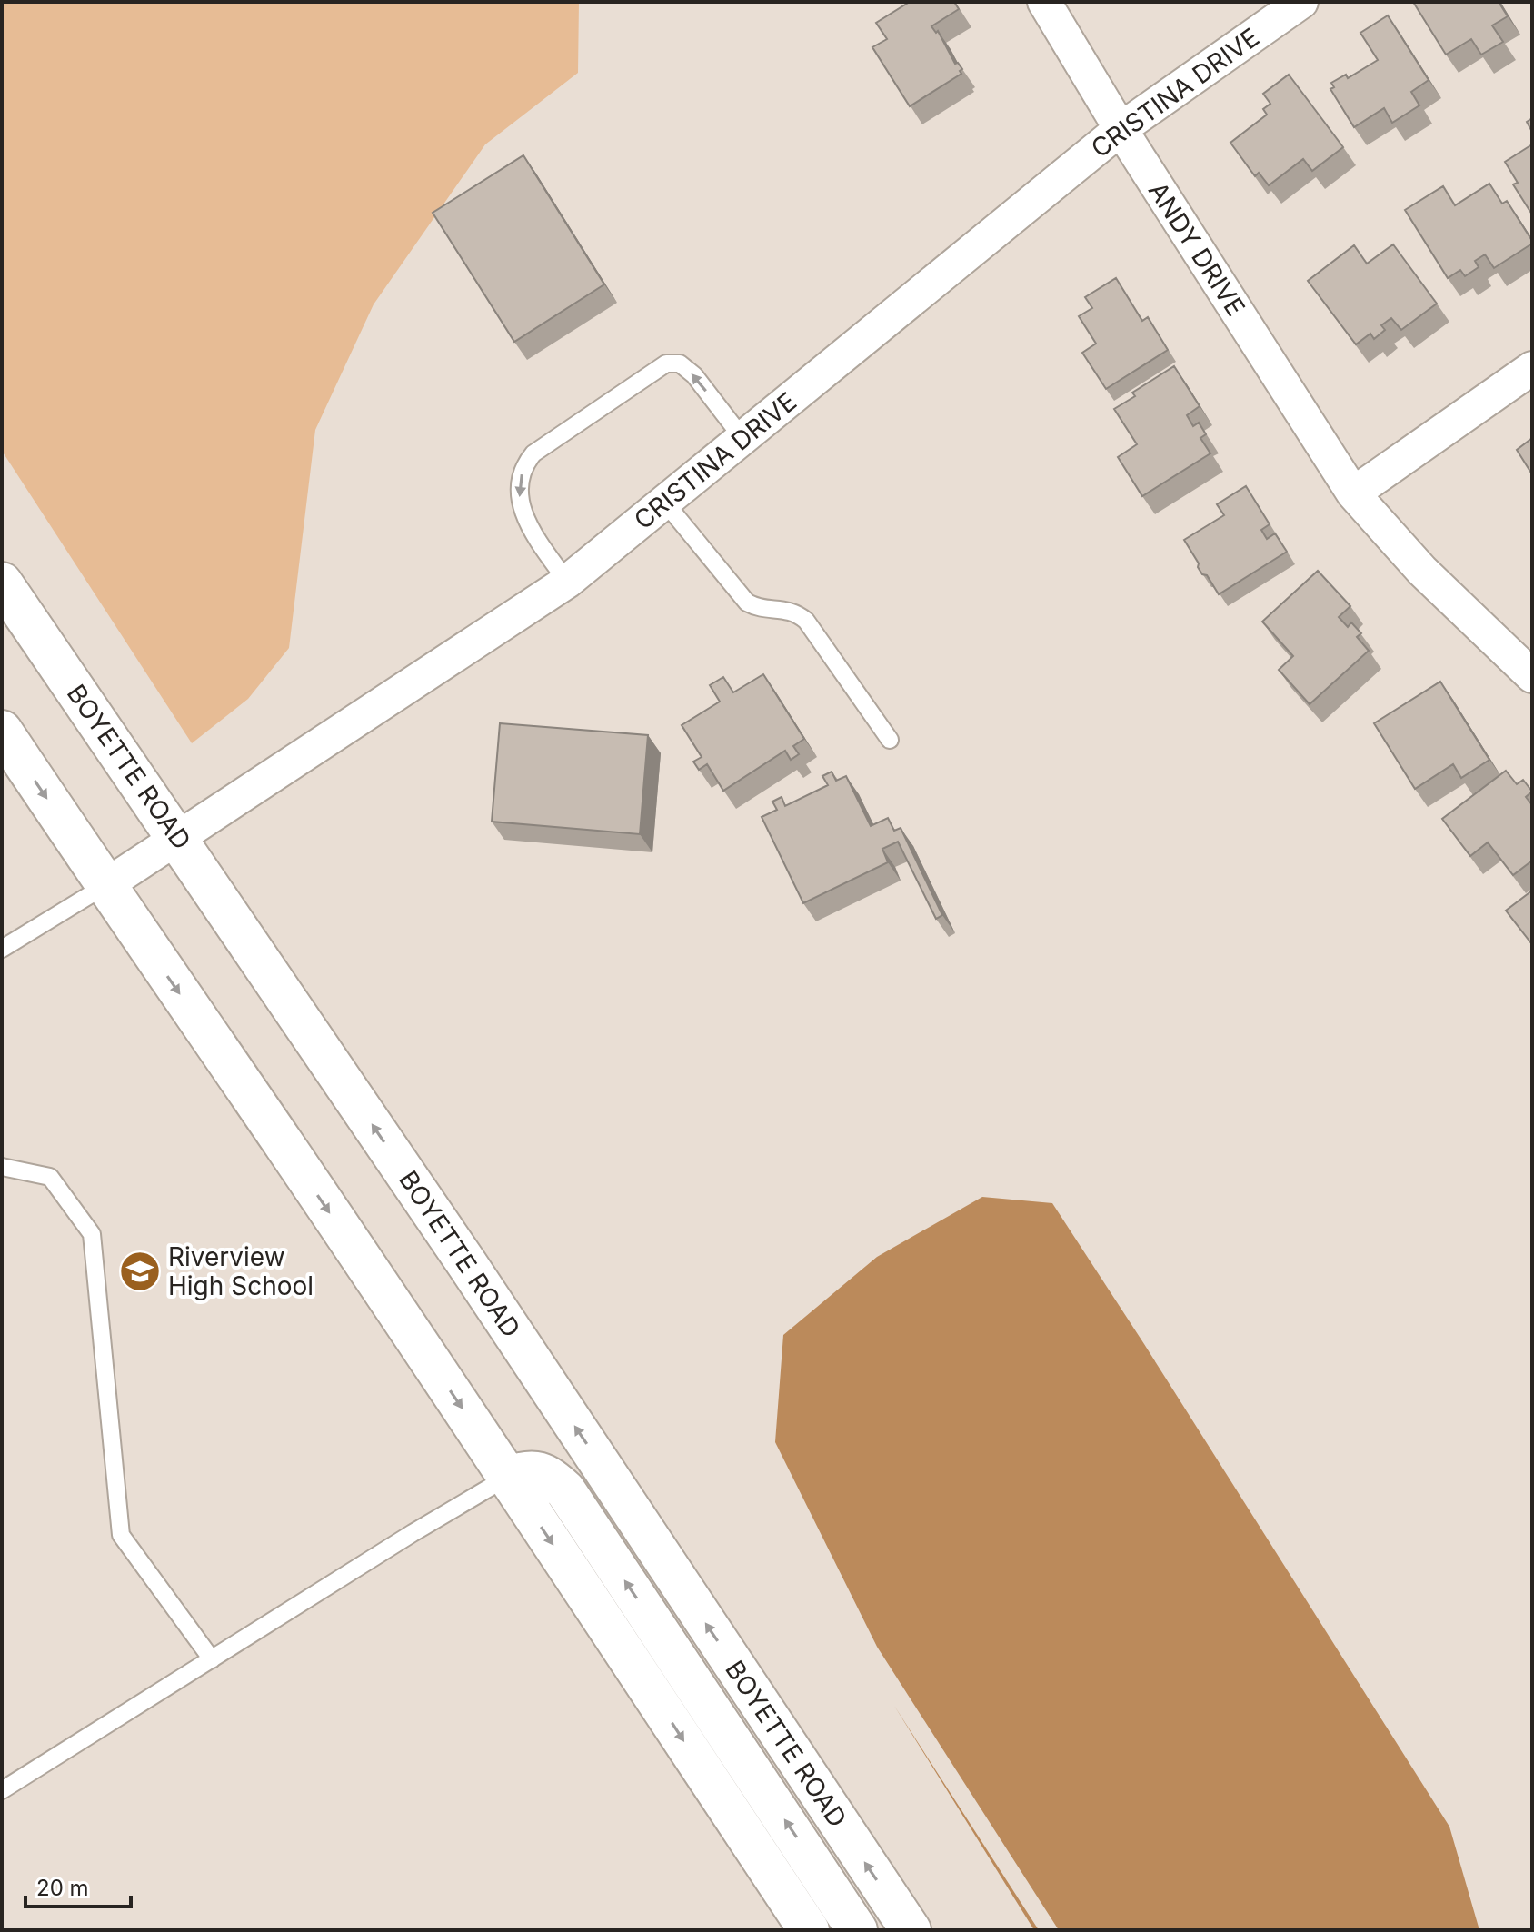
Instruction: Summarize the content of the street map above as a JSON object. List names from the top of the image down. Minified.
{"streets":{"main road":["BOYETTE ROAD"],"street":["CRISTINA DRIVE","ANDY DRIVE"]},"crossings":[["CRISTINA DRIVE","ANDY DRIVE"],["CRISTINA DRIVE","BOYETTE ROAD"]],"places":{"school or university":["Riverview High School"]},"scale_bar":"20 m"}
